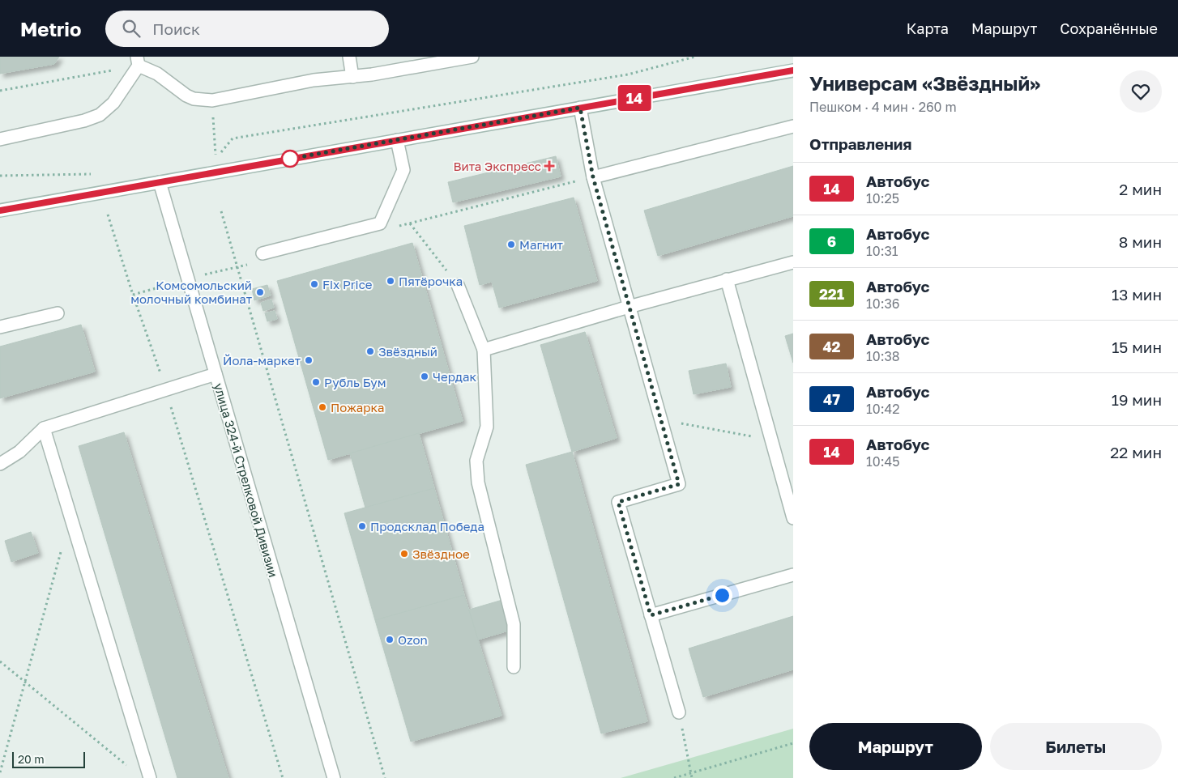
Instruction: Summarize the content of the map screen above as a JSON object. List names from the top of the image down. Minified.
{"streets":{"main road":["улица 324-й Стрелковой Дивизии"]},"places":{"health":["Вита Экспресс"],"other":["Магнит","Пятёрочка","Fix Price","Комсомольский молочный комбинат","Звёздный","Йола-маркет","Чердак","Рубль Бум","Пожарка","Продсклад Победа","Звёздное","Ozon"]},"lines":["bus line 14"],"scale_bar":"20 m","page":{"header":"Metrio","search":"Поиск","nav":["Карта","Маршрут","Сохранённые"],"on_map":"14","heading":[["Универсам «Звёздный»","Пешком · 4 мин · 260 m"],"Отправления"],"list":[{"mark":"14","name":"Автобус","note":"10:25","value":"2 мин"},{"mark":"6","name":"Автобус","note":"10:31","value":"8 мин"},{"mark":"221","name":"Автобус","note":"10:36","value":"13 мин"},{"mark":"42","name":"Автобус","note":"10:38","value":"15 мин"},{"mark":"47","name":"Автобус","note":"10:42","value":"19 мин"},{"mark":"14","name":"Автобус","note":"10:45","value":"22 мин"}],"buttons":["Маршрут","Билеты"],"scale":"20 m"}}
